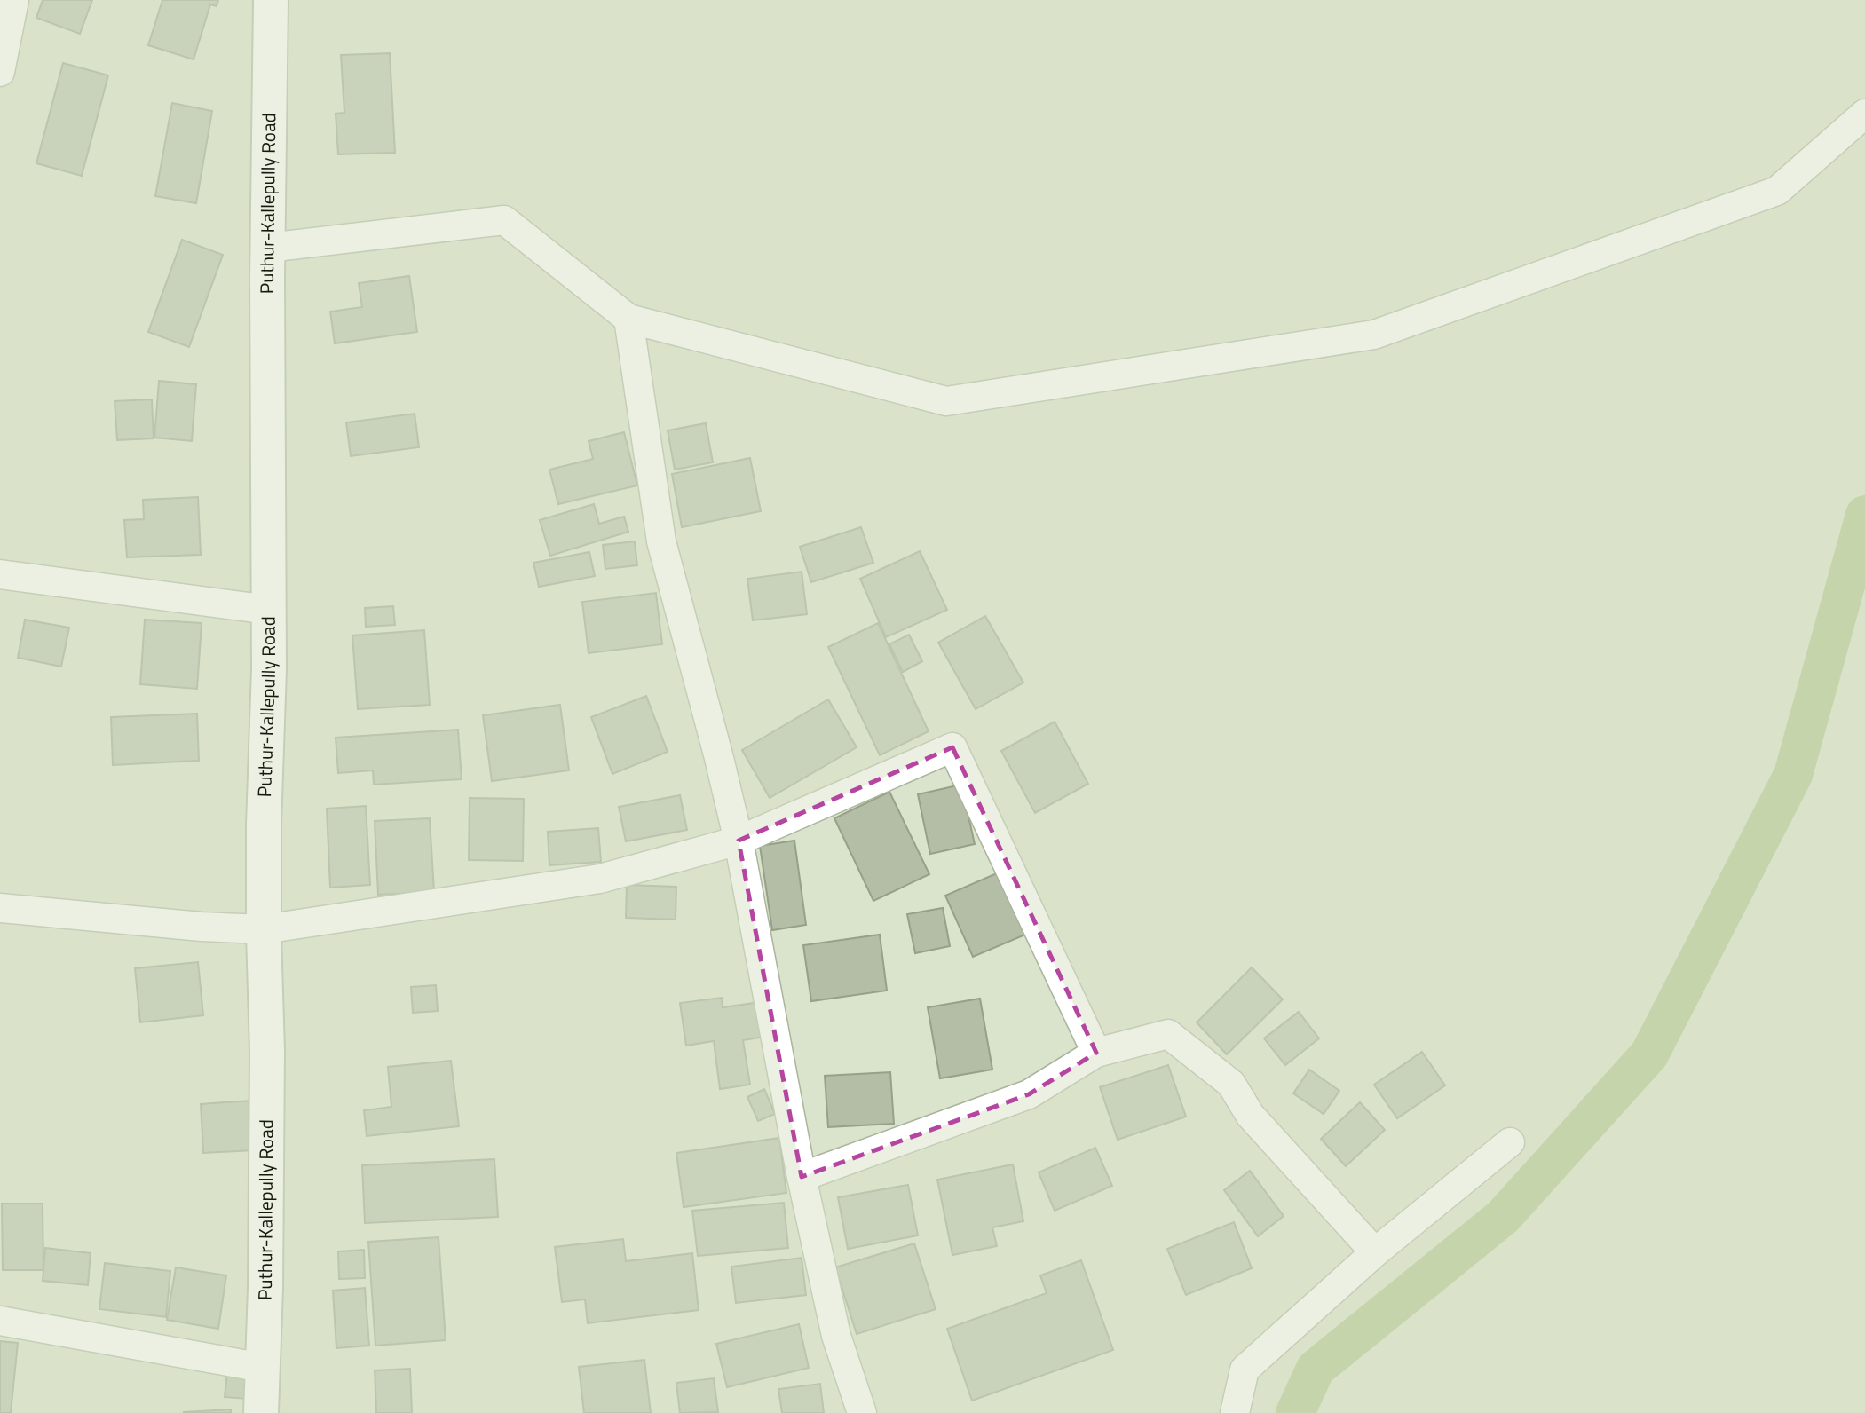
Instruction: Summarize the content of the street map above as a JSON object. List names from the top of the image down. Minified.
{"streets":{"main road":["Puthur-Kallepully Road"]}}
